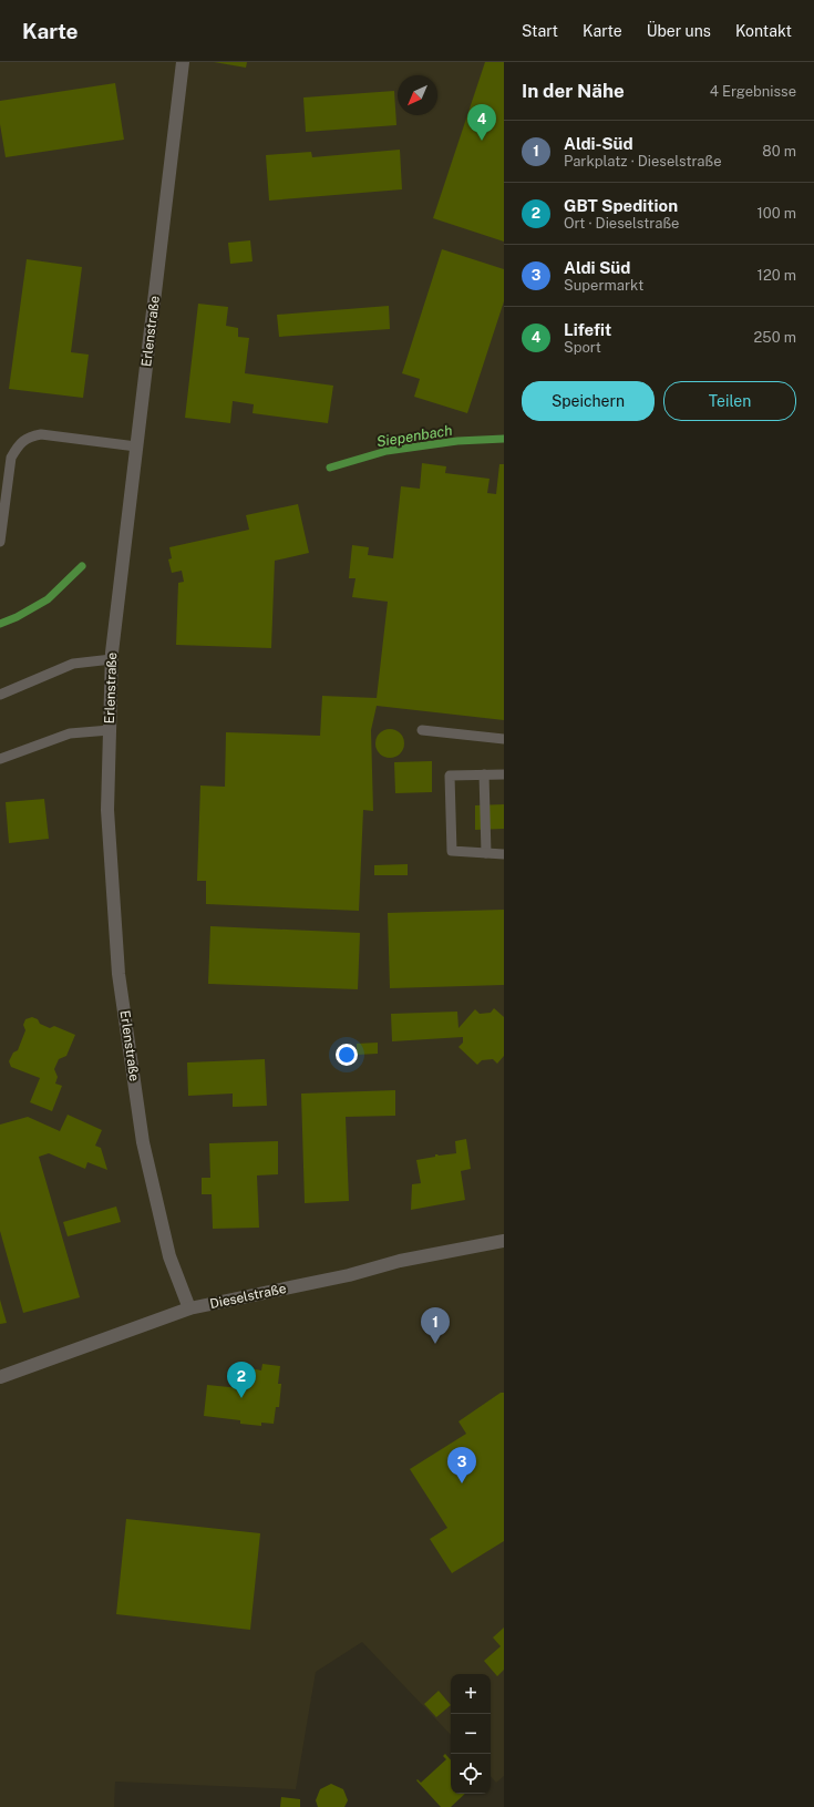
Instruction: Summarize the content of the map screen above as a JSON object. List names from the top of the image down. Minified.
{"streets":{"street":["Erlenstraße","Dieselstraße"]},"crossings":[["Erlenstraße","Dieselstraße"]],"water":["Siepenbach"],"north":"bottom left","page":{"header":"Karte","nav":["Start","Karte","Über uns","Kontakt"],"heading":["In der Nähe","4 Ergebnisse"],"pins":["4","1","2","3"],"list":[{"mark":"1","name":"Aldi-Süd","note":"Parkplatz · Dieselstraße","value":"80 m"},{"mark":"2","name":"GBT Spedition","note":"Ort · Dieselstraße","value":"100 m"},{"mark":"3","name":"Aldi Süd","note":"Supermarkt","value":"120 m"},{"mark":"4","name":"Lifefit","note":"Sport","value":"250 m"}],"buttons":["Speichern","Teilen"],"map_buttons":["+","−"]}}
